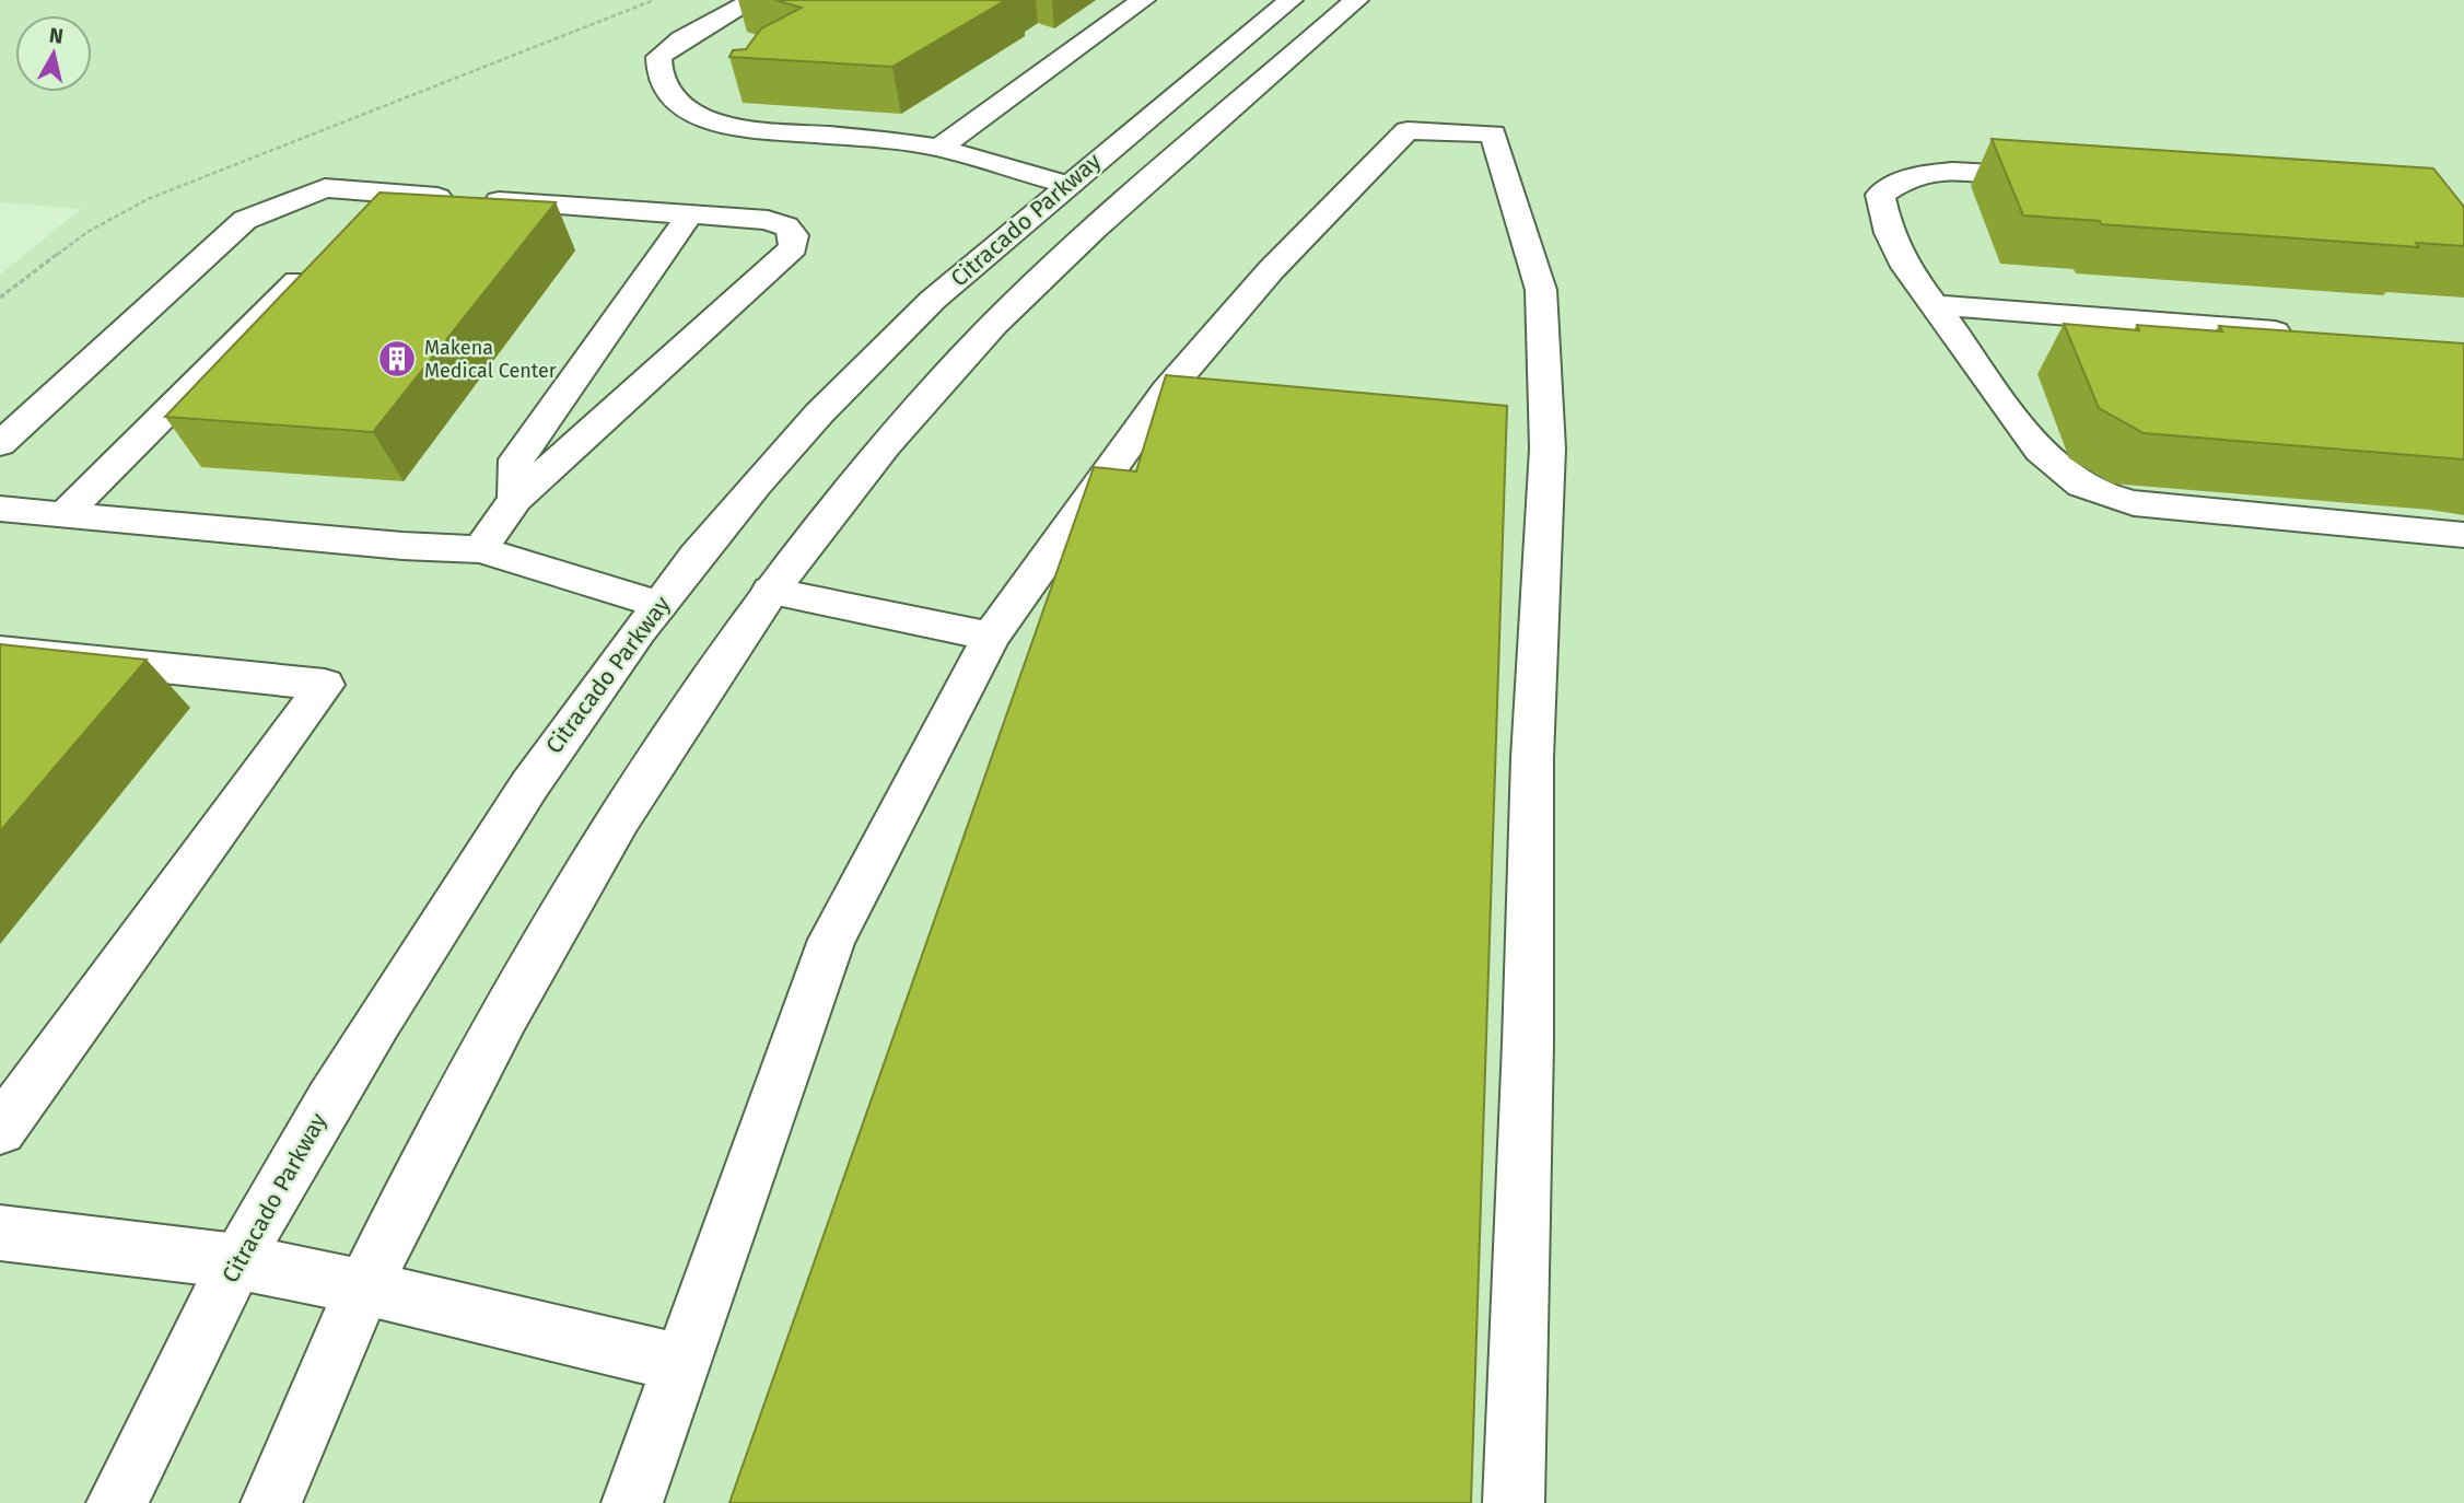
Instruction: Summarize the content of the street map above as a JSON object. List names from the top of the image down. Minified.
{"streets":{"main road":["Citracado Parkway"]},"places":{"building":["Makena Medical Center"]},"north":"top"}
